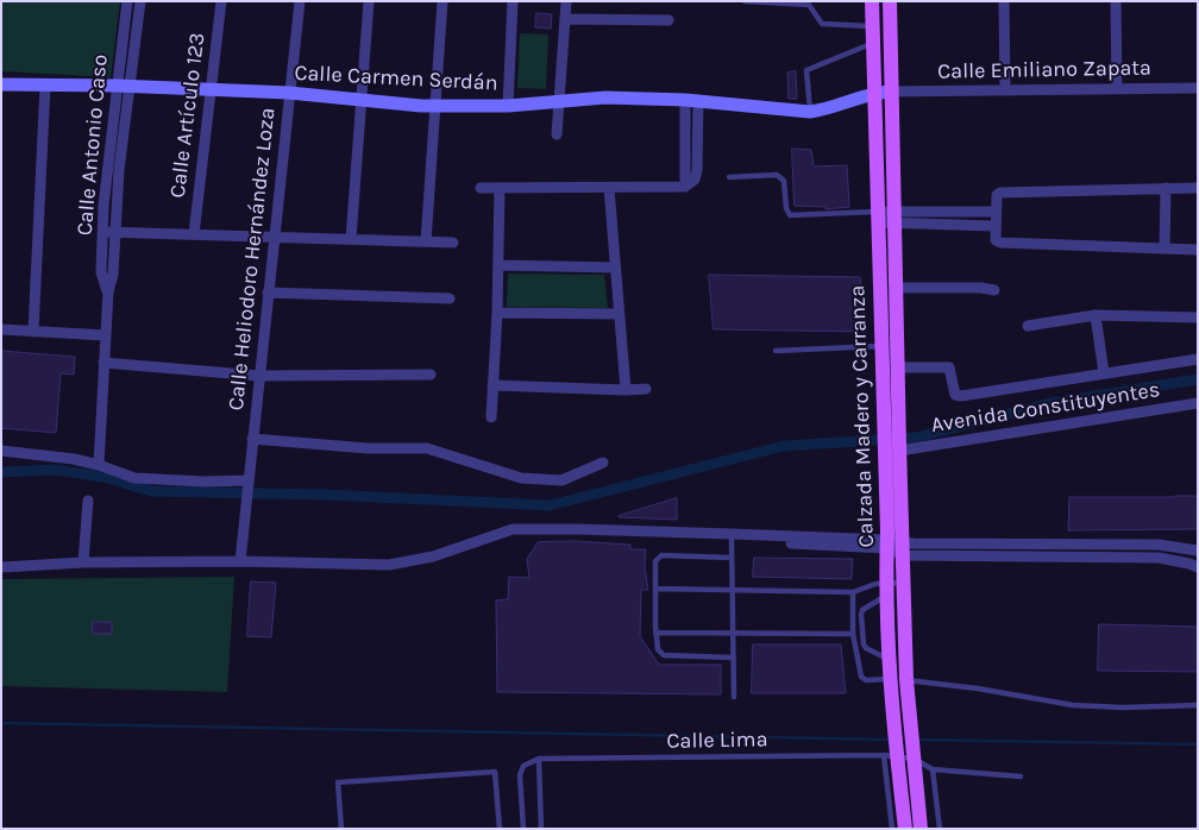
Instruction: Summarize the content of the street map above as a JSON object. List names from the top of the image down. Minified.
{"streets":{"main road":["Calzada Madero y Carranza"],"street":["Calle Emiliano Zapata","Calle Carmen Serdán","Calle Artículo 123","Calle Antonio Caso","Calle Heliodoro Hernández Loza","Avenida Constituyentes"],"lane":["Calle Lima"]},"crossings":[["Calle Emiliano Zapata","Calle Carmen Serdán"],["Calle Emiliano Zapata","Calzada Madero y Carranza"],["Calle Carmen Serdán","Calle Artículo 123"],["Calle Carmen Serdán","Calle Antonio Caso"],["Calle Carmen Serdán","Calle Heliodoro Hernández Loza"],["Calle Carmen Serdán","Calzada Madero y Carranza"],["Avenida Constituyentes","Calzada Madero y Carranza"],["Calzada Madero y Carranza","Calle Lima"]]}
